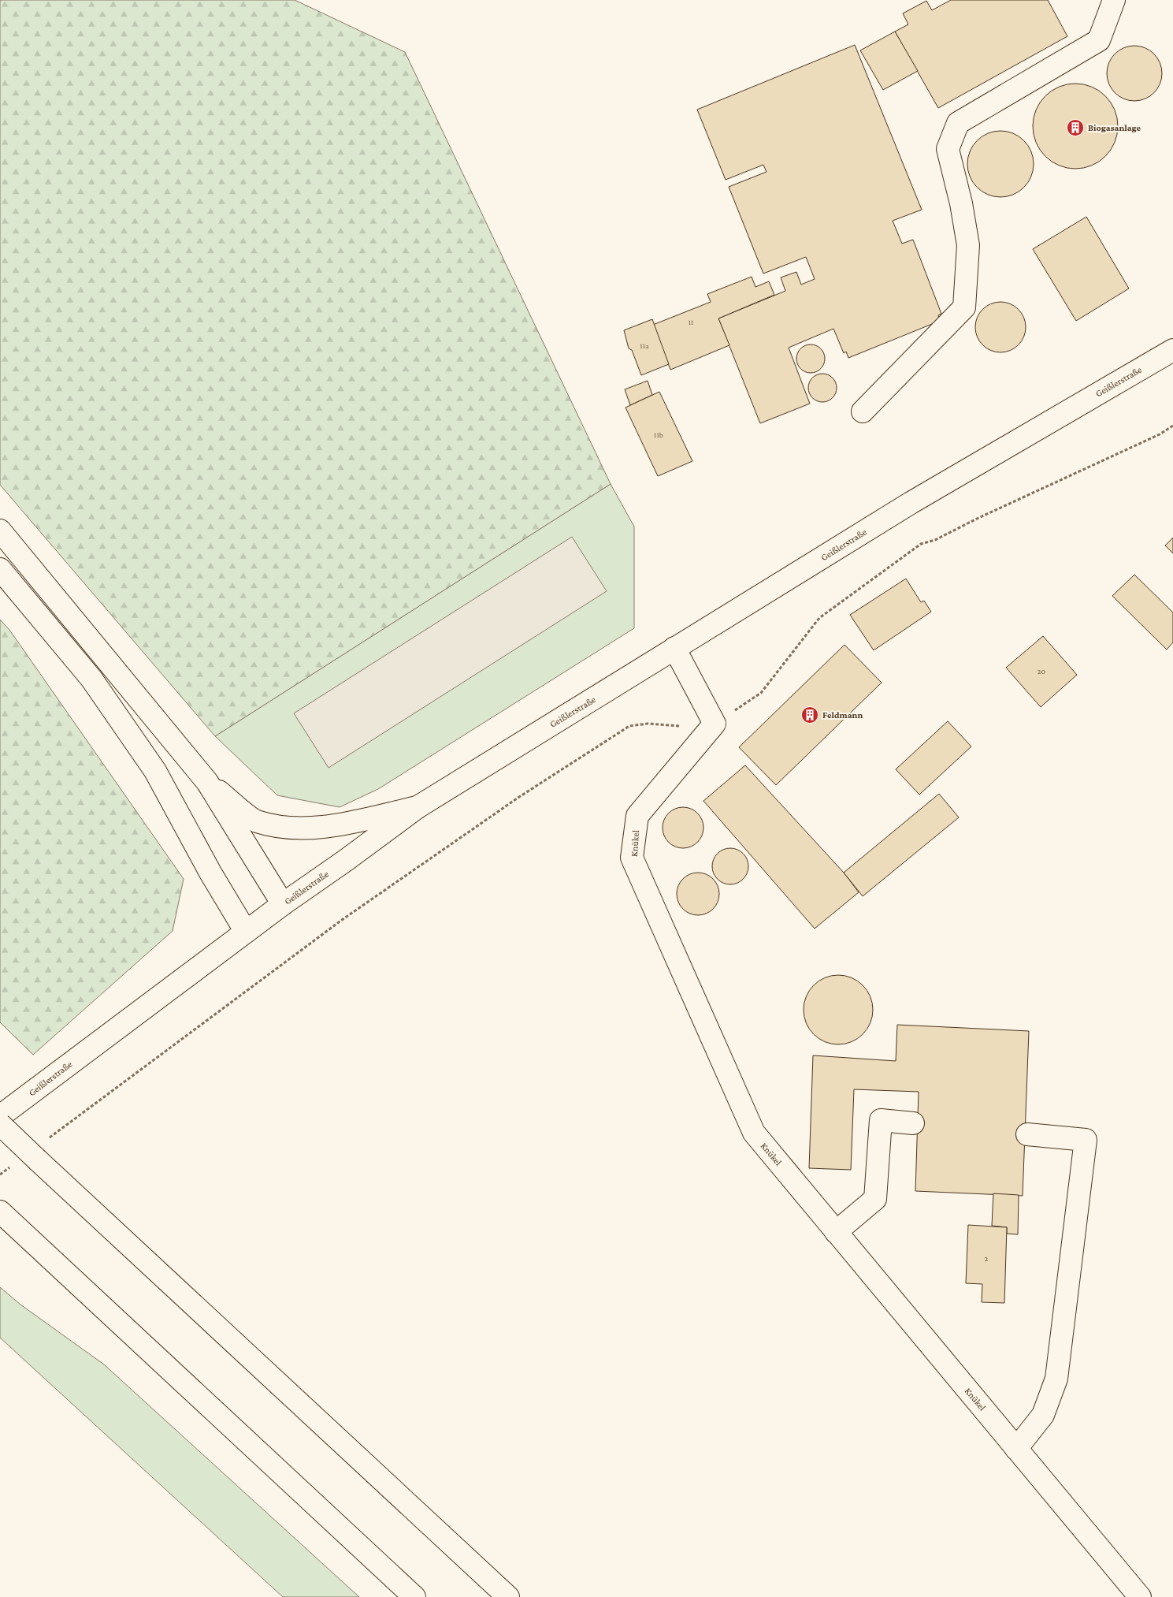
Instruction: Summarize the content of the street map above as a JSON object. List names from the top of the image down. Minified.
{"streets":{"main road":["Geißlerstraße","Knükel"]},"places":{"building":["Biogasanlage","Feldmann"]},"house_numbers":["11","11a","11b","20","2"]}
